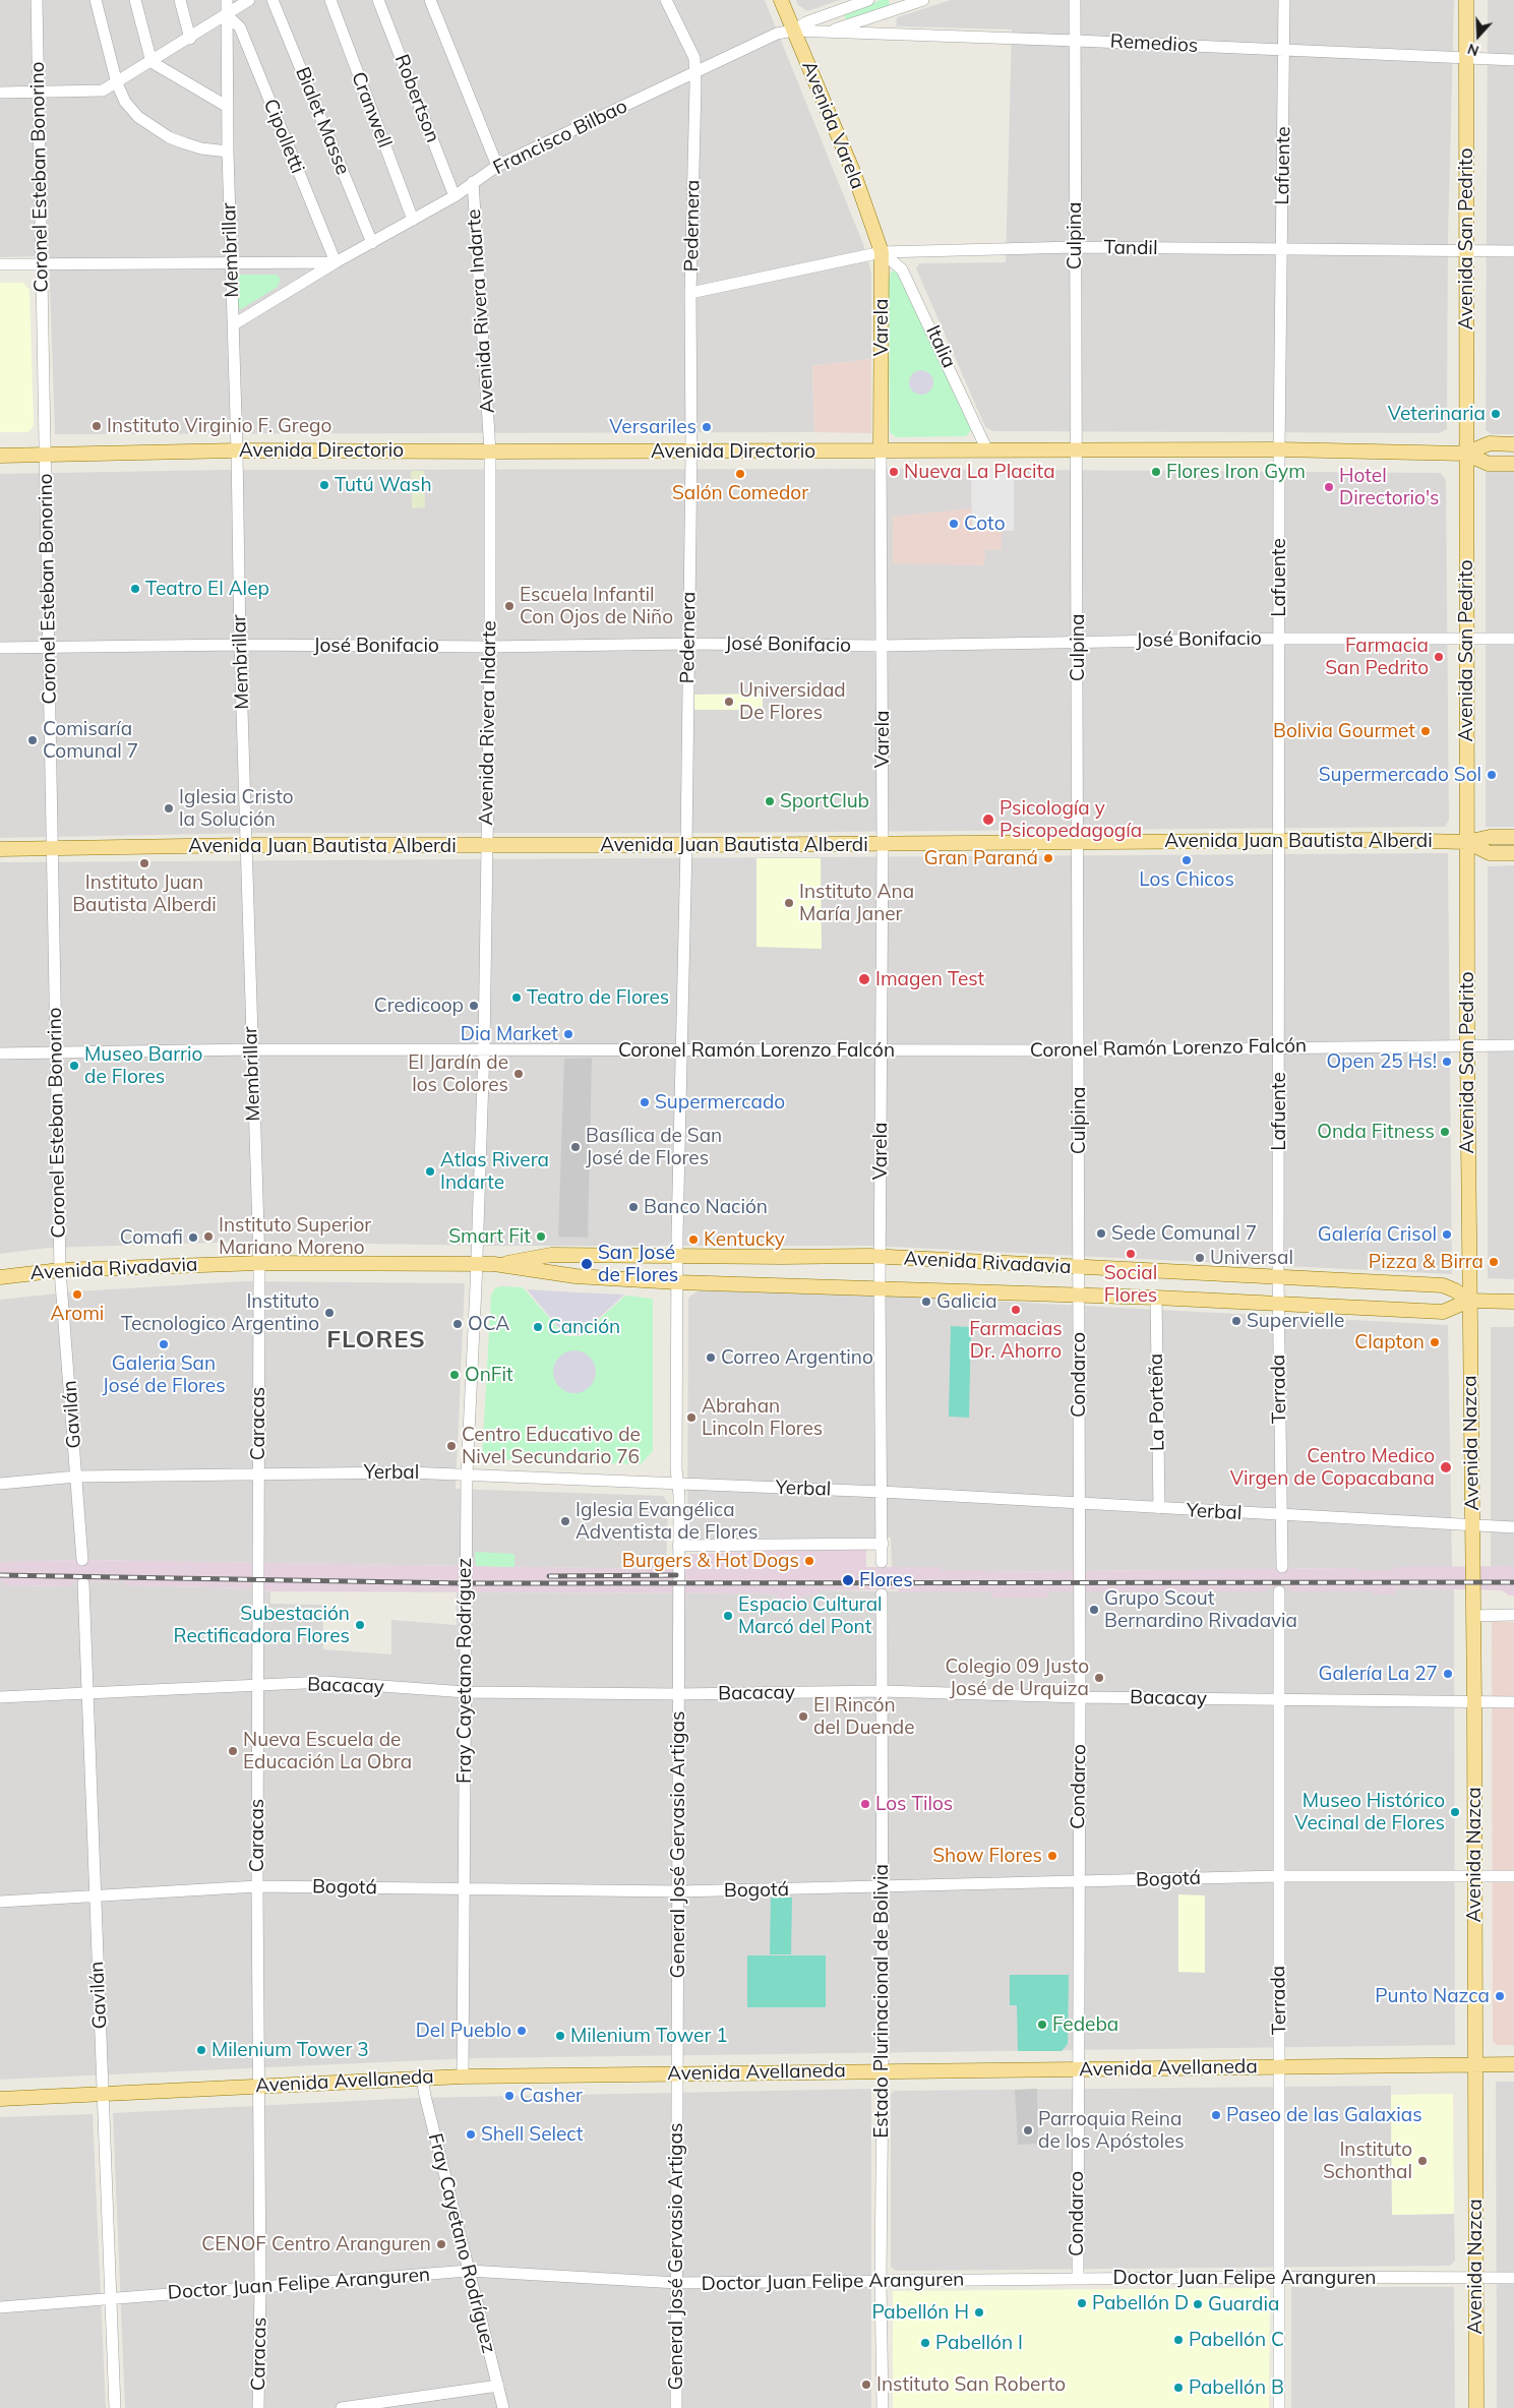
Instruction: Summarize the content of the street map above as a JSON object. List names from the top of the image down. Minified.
{"streets":{"main road":["Avenida Varela","Avenida San Pedrito","Varela","Avenida Directorio","Avenida Juan Bautista Alberdi","Avenida Rivadavia","Avenida Nazca","Avenida Avellaneda"],"street":["Remedios","Robertson","Cranwell","Bialet Masse","Cipolletti","Francisco Bilbao","Lafuente","Coronel Esteban Bonorino","Pedernera","Culpina","Tandil","Membrillar","Avenida Rivera Indarte","Italia","José Bonifacio","Coronel Ramón Lorenzo Falcón","Condarco","Terrada","La Porteña","Gavilán","Caracas","Yerbal","Fray Cayetano Rodríguez","Bacacay","General José Gervasio Artigas","Bogotá","Estado Plurinacional de Bolivia","Doctor Juan Felipe Aranguren"]},"crossings":[["Remedios","Avenida Varela"],["Remedios","Francisco Bilbao"],["Remedios","Lafuente"],["Remedios","Culpina"],["Remedios","Avenida San Pedrito"],["Robertson","Francisco Bilbao"],["Cranwell","Francisco Bilbao"],["Bialet Masse","Francisco Bilbao"],["Avenida Varela","Francisco Bilbao"],["Avenida Varela","Tandil"],["Avenida Varela","Varela"],["Avenida Varela","Italia"],["Cipolletti","Francisco Bilbao"],["Cipolletti","Membrillar"],["Francisco Bilbao","Coronel Esteban Bonorino"],["Francisco Bilbao","Pedernera"],["Francisco Bilbao","Membrillar"],["Francisco Bilbao","Avenida Rivera Indarte"],["Lafuente","Tandil"],["Lafuente","Avenida Directorio"],["Lafuente","José Bonifacio"],["Lafuente","Avenida Juan Bautista Alberdi"],["Lafuente","Coronel Ramón Lorenzo Falcón"],["Lafuente","Avenida Rivadavia"],["Lafuente","Terrada"],["Coronel Esteban Bonorino","Avenida Directorio"],["Coronel Esteban Bonorino","José Bonifacio"],["Coronel Esteban Bonorino","Avenida Juan Bautista Alberdi"],["Coronel Esteban Bonorino","Coronel Ramón Lorenzo Falcón"],["Coronel Esteban Bonorino","Avenida Rivadavia"],["Coronel Esteban Bonorino","Gavilán"],["Pedernera","Tandil"],["Pedernera","Avenida Directorio"],["Pedernera","José Bonifacio"],["Pedernera","Avenida Juan Bautista Alberdi"],["Pedernera","Coronel Ramón Lorenzo Falcón"],["Pedernera","Avenida Rivadavia"],["Pedernera","General José Gervasio Artigas"],["Culpina","Tandil"],["Culpina","Avenida Directorio"],["Culpina","José Bonifacio"],["Culpina","Avenida Juan Bautista Alberdi"],["Culpina","Coronel Ramón Lorenzo Falcón"],["Culpina","Avenida Rivadavia"],["Culpina","Condarco"],["Avenida San Pedrito","Tandil"],["Avenida San Pedrito","Avenida Directorio"],["Avenida San Pedrito","José Bonifacio"],["Avenida San Pedrito","Avenida Juan Bautista Alberdi"],["Avenida San Pedrito","Coronel Ramón Lorenzo Falcón"],["Avenida San Pedrito","Avenida Rivadavia"],["Avenida San Pedrito","Avenida Nazca"],["Tandil","Varela"],["Tandil","Italia"],["Membrillar","Avenida Directorio"],["Membrillar","José Bonifacio"],["Membrillar","Avenida Juan Bautista Alberdi"],["Membrillar","Coronel Ramón Lorenzo Falcón"],["Membrillar","Avenida Rivadavia"],["Membrillar","Caracas"],["Avenida Rivera Indarte","Avenida Directorio"],["Avenida Rivera Indarte","José Bonifacio"],["Avenida Rivera Indarte","Avenida Juan Bautista Alberdi"],["Avenida Rivera Indarte","Coronel Ramón Lorenzo Falcón"],["Avenida Rivera Indarte","Avenida Rivadavia"],["Avenida Rivera Indarte","Fray Cayetano Rodríguez"],["Varela","Italia"],["Varela","Avenida Directorio"],["Varela","José Bonifacio"],["Varela","Avenida Juan Bautista Alberdi"],["Varela","Coronel Ramón Lorenzo Falcón"],["Varela","Avenida Rivadavia"],["Italia","Avenida Directorio"],["Avenida Rivadavia","Condarco"],["Avenida Rivadavia","Terrada"],["Avenida Rivadavia","La Porteña"],["Avenida Rivadavia","Gavilán"],["Avenida Rivadavia","Caracas"],["Avenida Rivadavia","Avenida Nazca"],["Avenida Rivadavia","Fray Cayetano Rodríguez"],["Avenida Rivadavia","General José Gervasio Artigas"],["Condarco","Yerbal"],["Condarco","Bacacay"],["Condarco","Bogotá"],["Condarco","Avenida Avellaneda"],["Condarco","Doctor Juan Felipe Aranguren"],["Terrada","Yerbal"],["Terrada","Bacacay"],["Terrada","Bogotá"],["Terrada","Avenida Avellaneda"],["Terrada","Doctor Juan Felipe Aranguren"],["La Porteña","Yerbal"],["Gavilán","Yerbal"],["Gavilán","Bacacay"],["Gavilán","Bogotá"],["Gavilán","Avenida Avellaneda"],["Gavilán","Doctor Juan Felipe Aranguren"],["Caracas","Yerbal"],["Caracas","Bacacay"],["Caracas","Bogotá"],["Caracas","Avenida Avellaneda"],["Caracas","Doctor Juan Felipe Aranguren"],["Avenida Nazca","Yerbal"],["Avenida Nazca","Bacacay"],["Avenida Nazca","Bogotá"],["Avenida Nazca","Avenida Avellaneda"],["Avenida Nazca","Doctor Juan Felipe Aranguren"],["Yerbal","Fray Cayetano Rodríguez"],["Yerbal","General José Gervasio Artigas"],["Fray Cayetano Rodríguez","Bacacay"],["Fray Cayetano Rodríguez","Bogotá"],["Fray Cayetano Rodríguez","Avenida Avellaneda"],["Fray Cayetano Rodríguez","Doctor Juan Felipe Aranguren"],["Bacacay","General José Gervasio Artigas"],["Bacacay","Estado Plurinacional de Bolivia"],["General José Gervasio Artigas","Bogotá"],["General José Gervasio Artigas","Avenida Avellaneda"],["General José Gervasio Artigas","Doctor Juan Felipe Aranguren"],["Bogotá","Estado Plurinacional de Bolivia"],["Estado Plurinacional de Bolivia","Avenida Avellaneda"],["Estado Plurinacional de Bolivia","Doctor Juan Felipe Aranguren"]],"districts":["FLORES"],"places":["Veterinaria","Instituto Virginio F. Grego","Versariles","Nueva La Placita","Flores Iron Gym","Salón Comedor","Tutú Wash","Hotel Directorio's","Coto","Teatro El Alep","Escuela Infantil Con Ojos de Niño","Farmacia San Pedrito","Universidad De Flores","Bolivia Gourmet","Comisaría Comunal 7","Supermercado Sol","SportClub","Iglesia Cristo la Solución","Psicología y Psicopedagogía","Gran Paraná","Los Chicos","Instituto Juan Bautista Alberdi","Instituto Ana María Janer","Imagen Test","Teatro de Flores","Credicoop","Dia Market","Open 25 Hs!","Museo Barrio de Flores","El Jardín de los Colores","Supermercado","Onda Fitness","Basílica de San José de Flores","Atlas Rivera Indarte","Banco Nación","Sede Comunal 7","Galería Crisol","Instituto Superior Mariano Moreno","Smart Fit","Comafi","Kentucky","Social Flores","Universal","Pizza & Birra","San José de Flores","Aromi","Galicia","Farmacias Dr. Ahorro","Instituto Tecnologico Argentino","Supervielle","OCA","Canción","Clapton","Galeria San José de Flores","Correo Argentino","OnFit","Abrahan Lincoln Flores","Centro Educativo de Nivel Secundario 76","Centro Medico Virgen de Copacabana","Iglesia Evangélica Adventista de Flores","Burgers & Hot Dogs","Flores","Grupo Scout Bernardino Rivadavia","Espacio Cultural Marcó del Pont","Subestación Rectificadora Flores","Galería La 27","Colegio 09 Justo José de Urquiza","El Rincón del Duende","Nueva Escuela de Educación La Obra","Los Tilos","Museo Histórico Vecinal de Flores","Show Flores","Punto Nazca","Fedeba","Del Pueblo","Milenium Tower 1","Milenium Tower 3","Casher","Paseo de las Galaxias","Parroquia Reina de los Apóstoles","Shell Select","Instituto Schonthal","CENOF Centro Aranguren","Pabellón D","Guardia","Pabellón H","Pabellón C","Pabellón I","Instituto San Roberto","Pabellón B"],"north":"bottom"}
